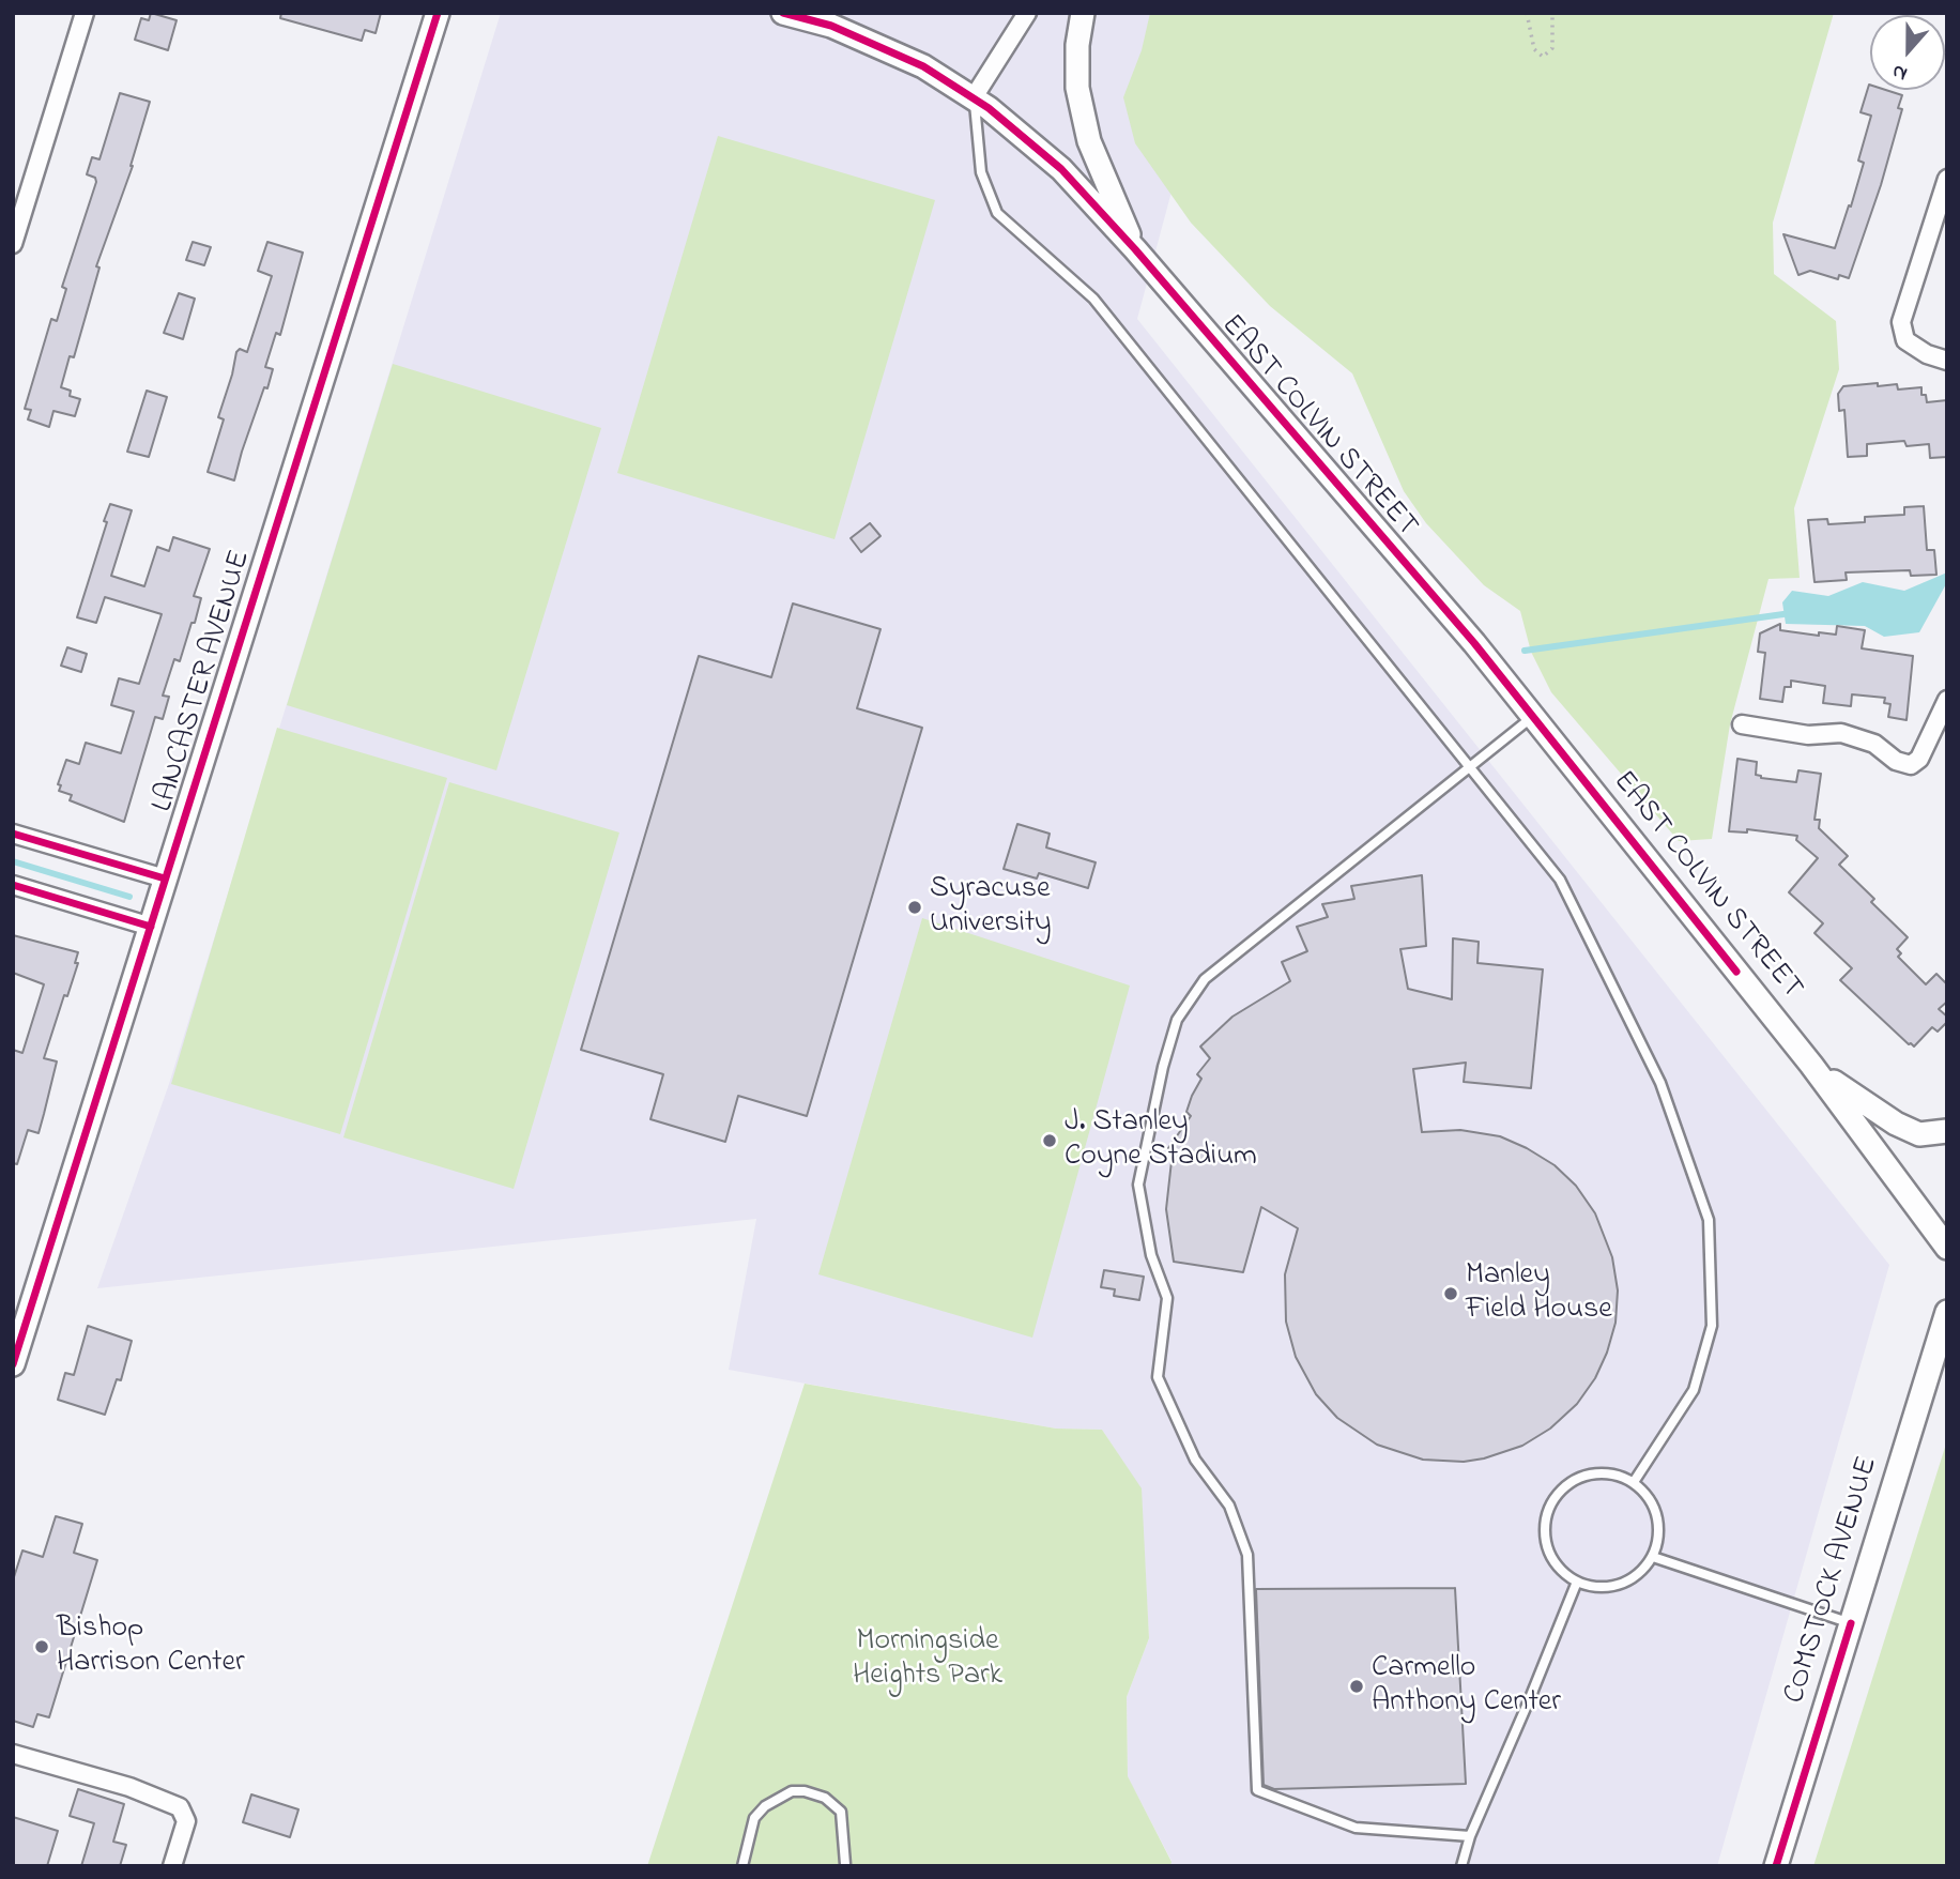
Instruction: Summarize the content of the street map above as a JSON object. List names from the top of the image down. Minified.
{"streets":{"street":["EAST COLVIN STREET","LANCASTER AVENUE","COMSTOCK AVENUE"]},"parks":["Morningside Heights Park"],"places":["Syracuse University","J. Stanley Coyne Stadium","Manley Field House","Bishop Harrison Center","Carmello Anthony Center"],"north":"bottom"}
